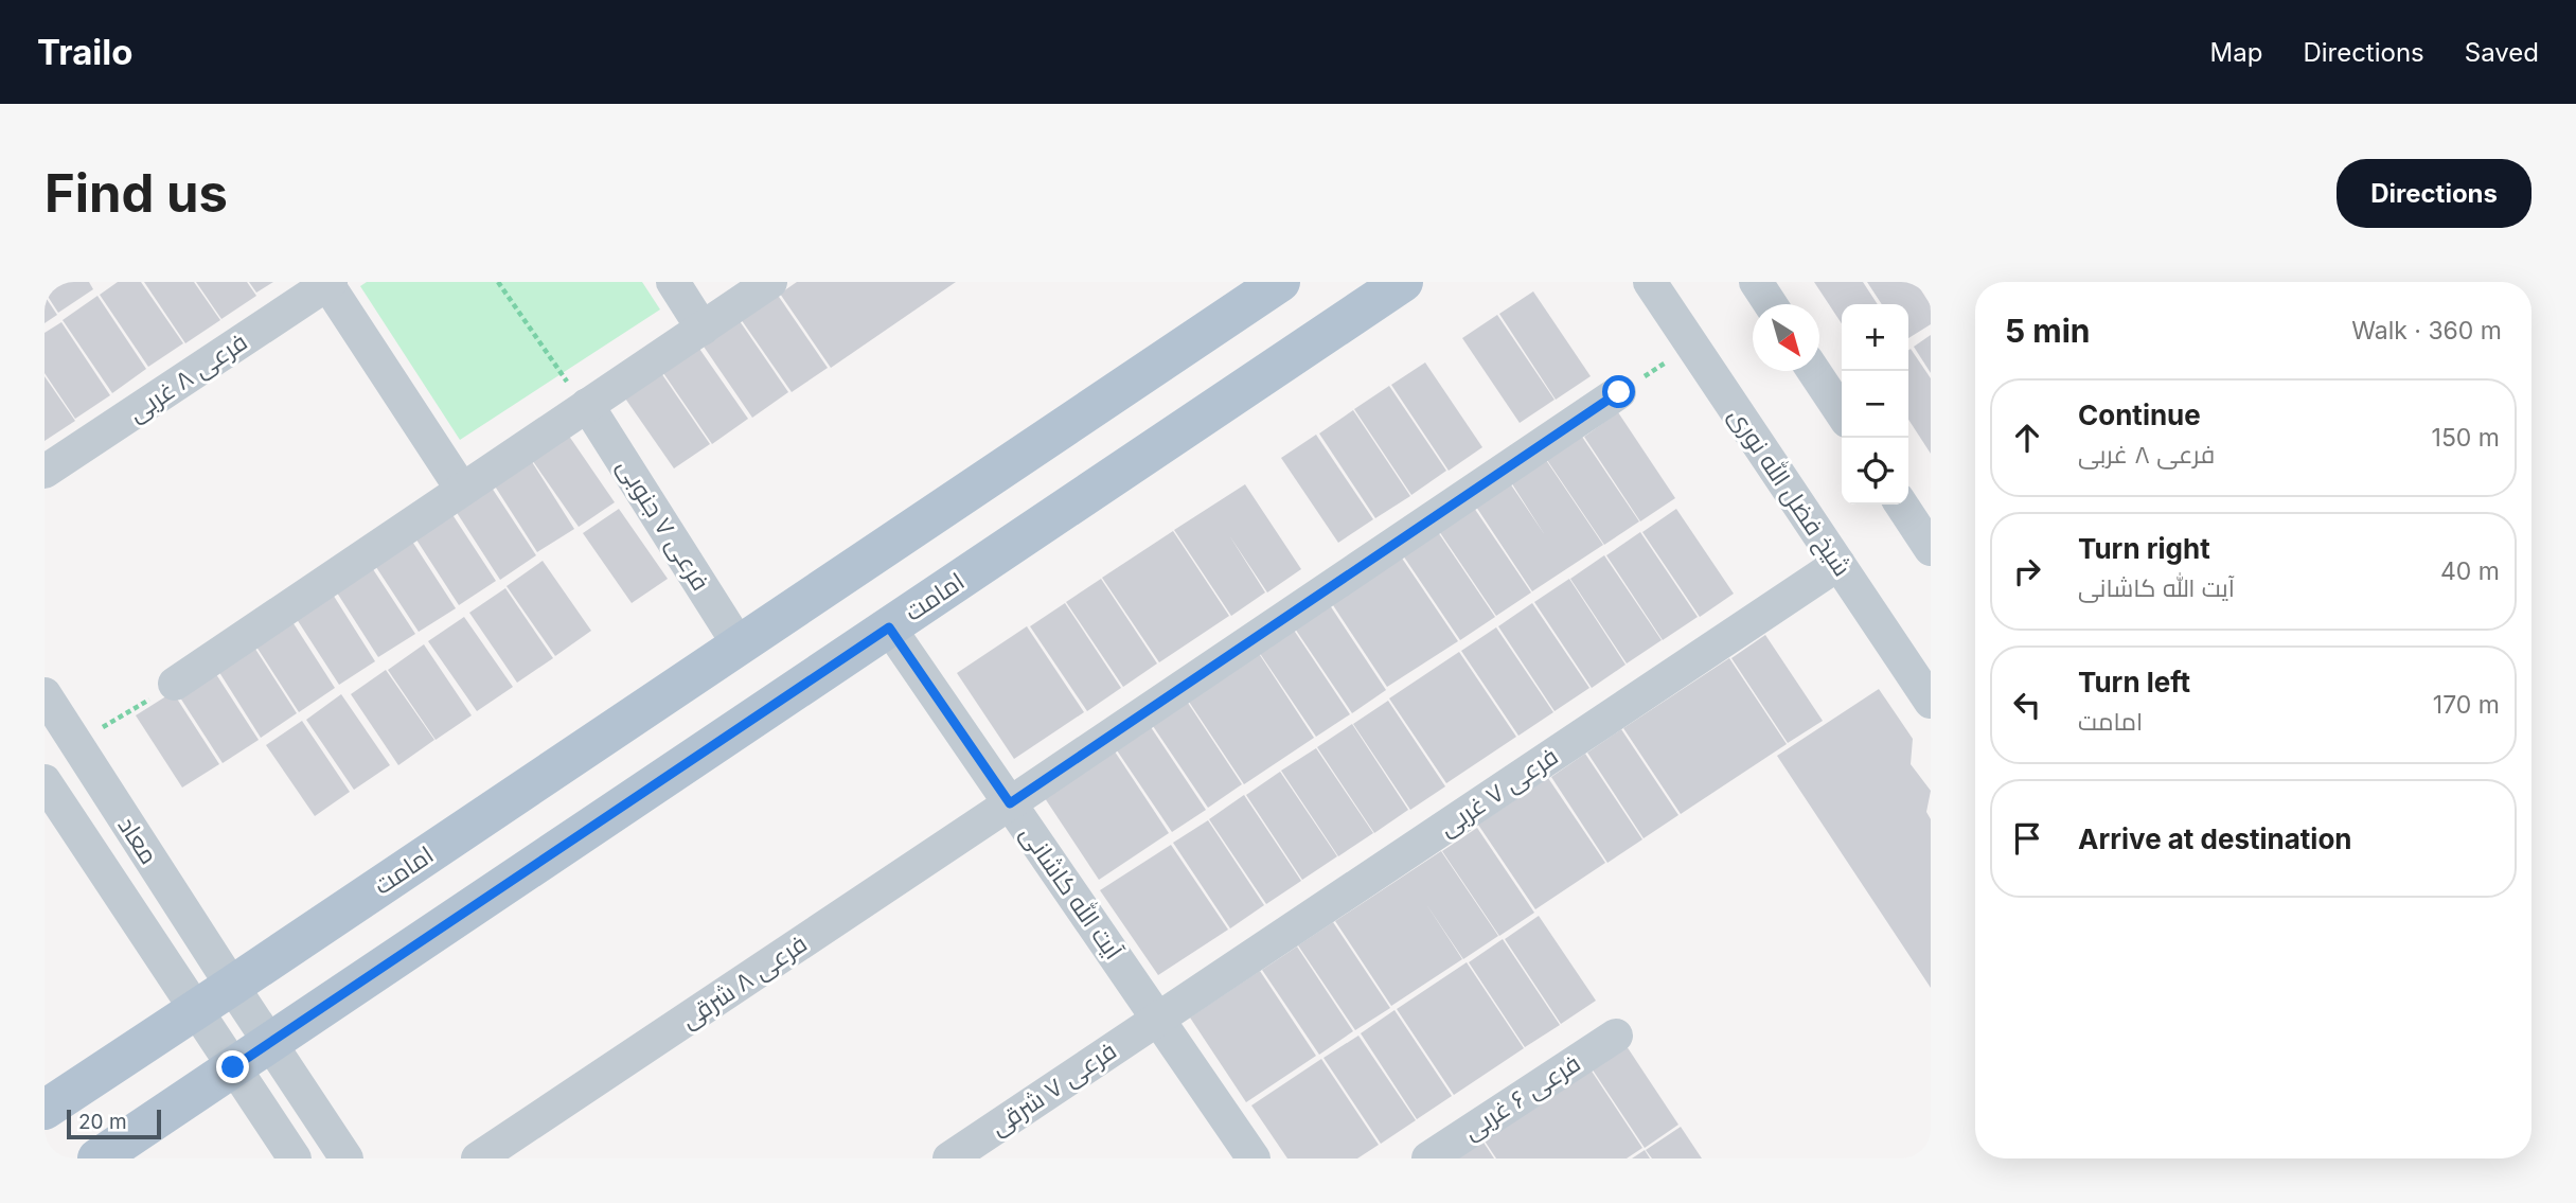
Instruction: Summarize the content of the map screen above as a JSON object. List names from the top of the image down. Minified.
{"streets":{"main road":["امامت"],"street":["فرعی ۸ غربی","شیخ فضل الله نوری","فرعی ۷ جنوبی","فرعی ۷ غربی","معاد","آیت الله کاشانی","فرعی ۸ شرقی","فرعی ۷ شرقی","فرعی ۶ غربی"]},"crossings":[["شیخ فضل الله نوری","فرعی ۷ غربی"],["فرعی ۷ جنوبی","امامت"],["امامت","معاد"],["امامت","آیت الله کاشانی"],["فرعی ۷ غربی","آیت الله کاشانی"],["فرعی ۷ غربی","فرعی ۷ شرقی"],["آیت الله کاشانی","فرعی ۸ شرقی"],["آیت الله کاشانی","فرعی ۷ شرقی"]],"scale_bar":"20 m","north":"bottom right","page":{"header":"Trailo","nav":["Map","Directions","Saved"],"buttons":"Directions","title":"Find us","heading":["5 min","Walk · 360 m"],"map_buttons":["+","−"],"list":[["Continue","فرعی ۸ غربی","150 m"],["Turn right","آیت الله کاشانی","40 m"],["Turn left","امامت","170 m"],"Arrive at destination"],"scale":"20 m"}}
